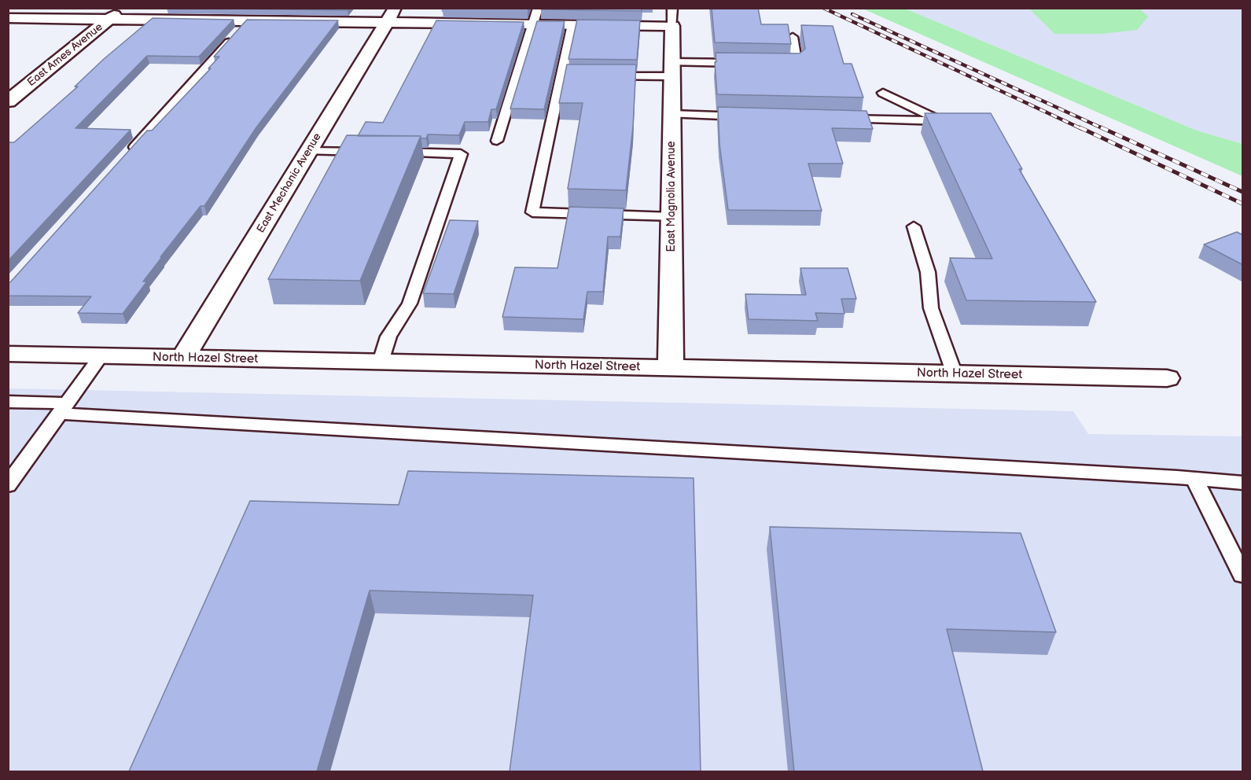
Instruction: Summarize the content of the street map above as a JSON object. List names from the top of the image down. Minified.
{"streets":{"street":["East Ames Avenue","East Mechanic Avenue","East Magnolia Avenue","North Hazel Street"]},"crossings":[["East Mechanic Avenue","North Hazel Street"],["East Magnolia Avenue","North Hazel Street"]]}
